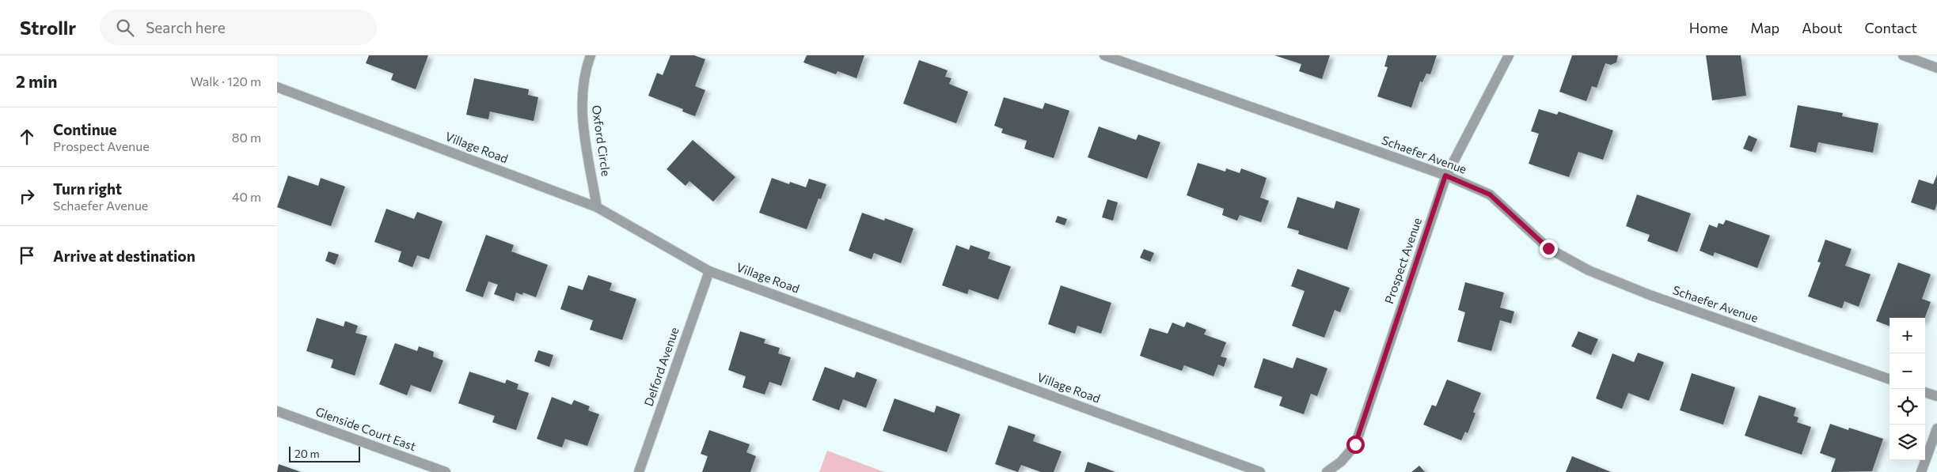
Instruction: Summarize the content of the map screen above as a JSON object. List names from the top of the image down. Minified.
{"streets":{"street":["Oxford Circle","Village Road","Schaefer Avenue","Prospect Avenue","Delford Avenue","Glenside Court East"]},"crossings":[["Oxford Circle","Village Road"],["Village Road","Delford Avenue"],["Schaefer Avenue","Prospect Avenue"]],"scale_bar":"20 m","page":{"header":"Strollr","search":"Search here","nav":["Home","Map","About","Contact"],"heading":["2 min","Walk · 120 m"],"list":[["Continue","Prospect Avenue","80 m"],["Turn right","Schaefer Avenue","40 m"],"Arrive at destination"],"map_buttons":["+","−"],"scale":"20 m"}}
